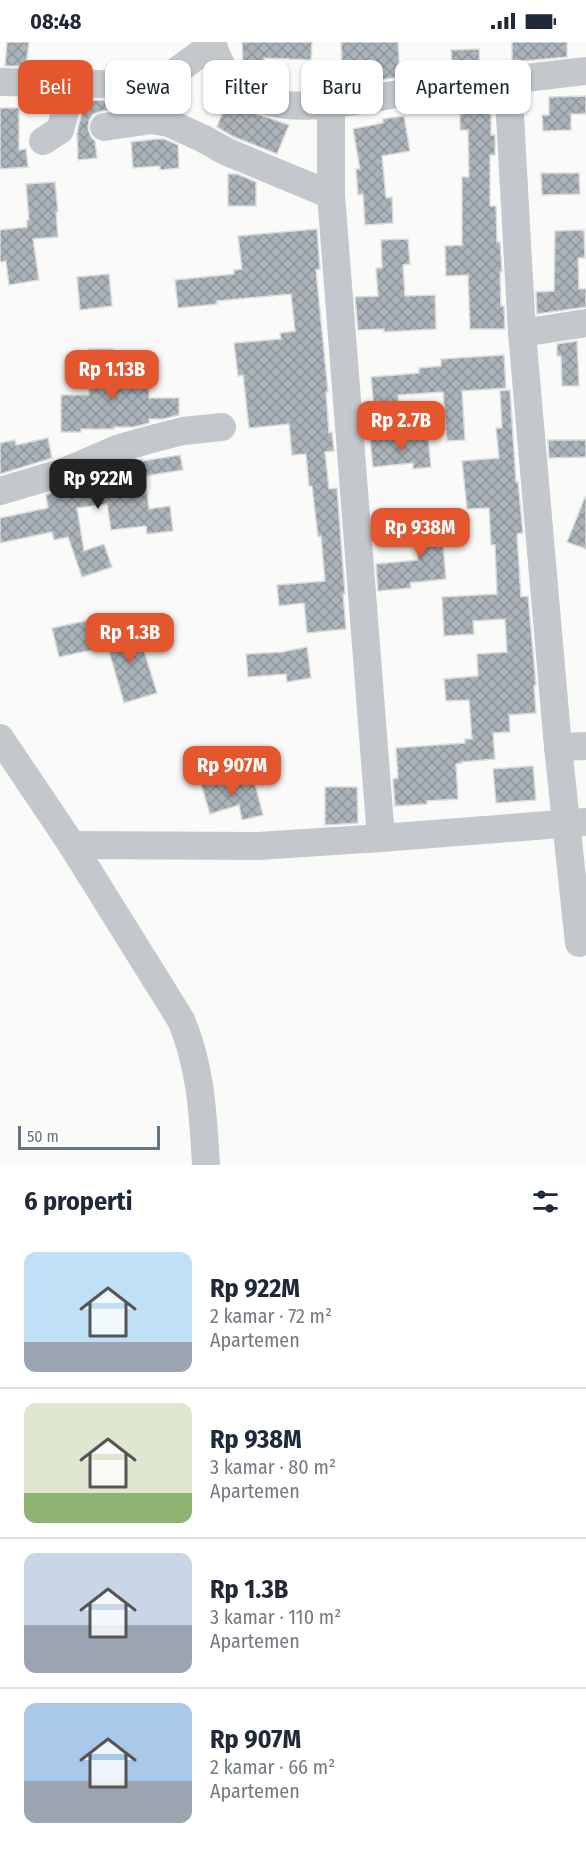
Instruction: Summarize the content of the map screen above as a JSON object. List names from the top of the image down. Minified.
{"scale_bar":"50 m","page":{"status":"08:48","chip":["Beli","Sewa","Filter","Baru","Apartemen"],"price":["Rp 1.13B","Rp 2.7B","Rp 922M","Rp 938M","Rp 1.3B","Rp 907M"],"scale":"50 m","heading":"6 properti","list":[{"name":"Rp 922M","note":"2 kamar · 72 m² · Apartemen"},{"name":"Rp 938M","note":"3 kamar · 80 m² · Apartemen"},{"name":"Rp 1.3B","note":"3 kamar · 110 m² · Apartemen"},{"name":"Rp 907M","note":"2 kamar · 66 m² · Apartemen"}]}}
